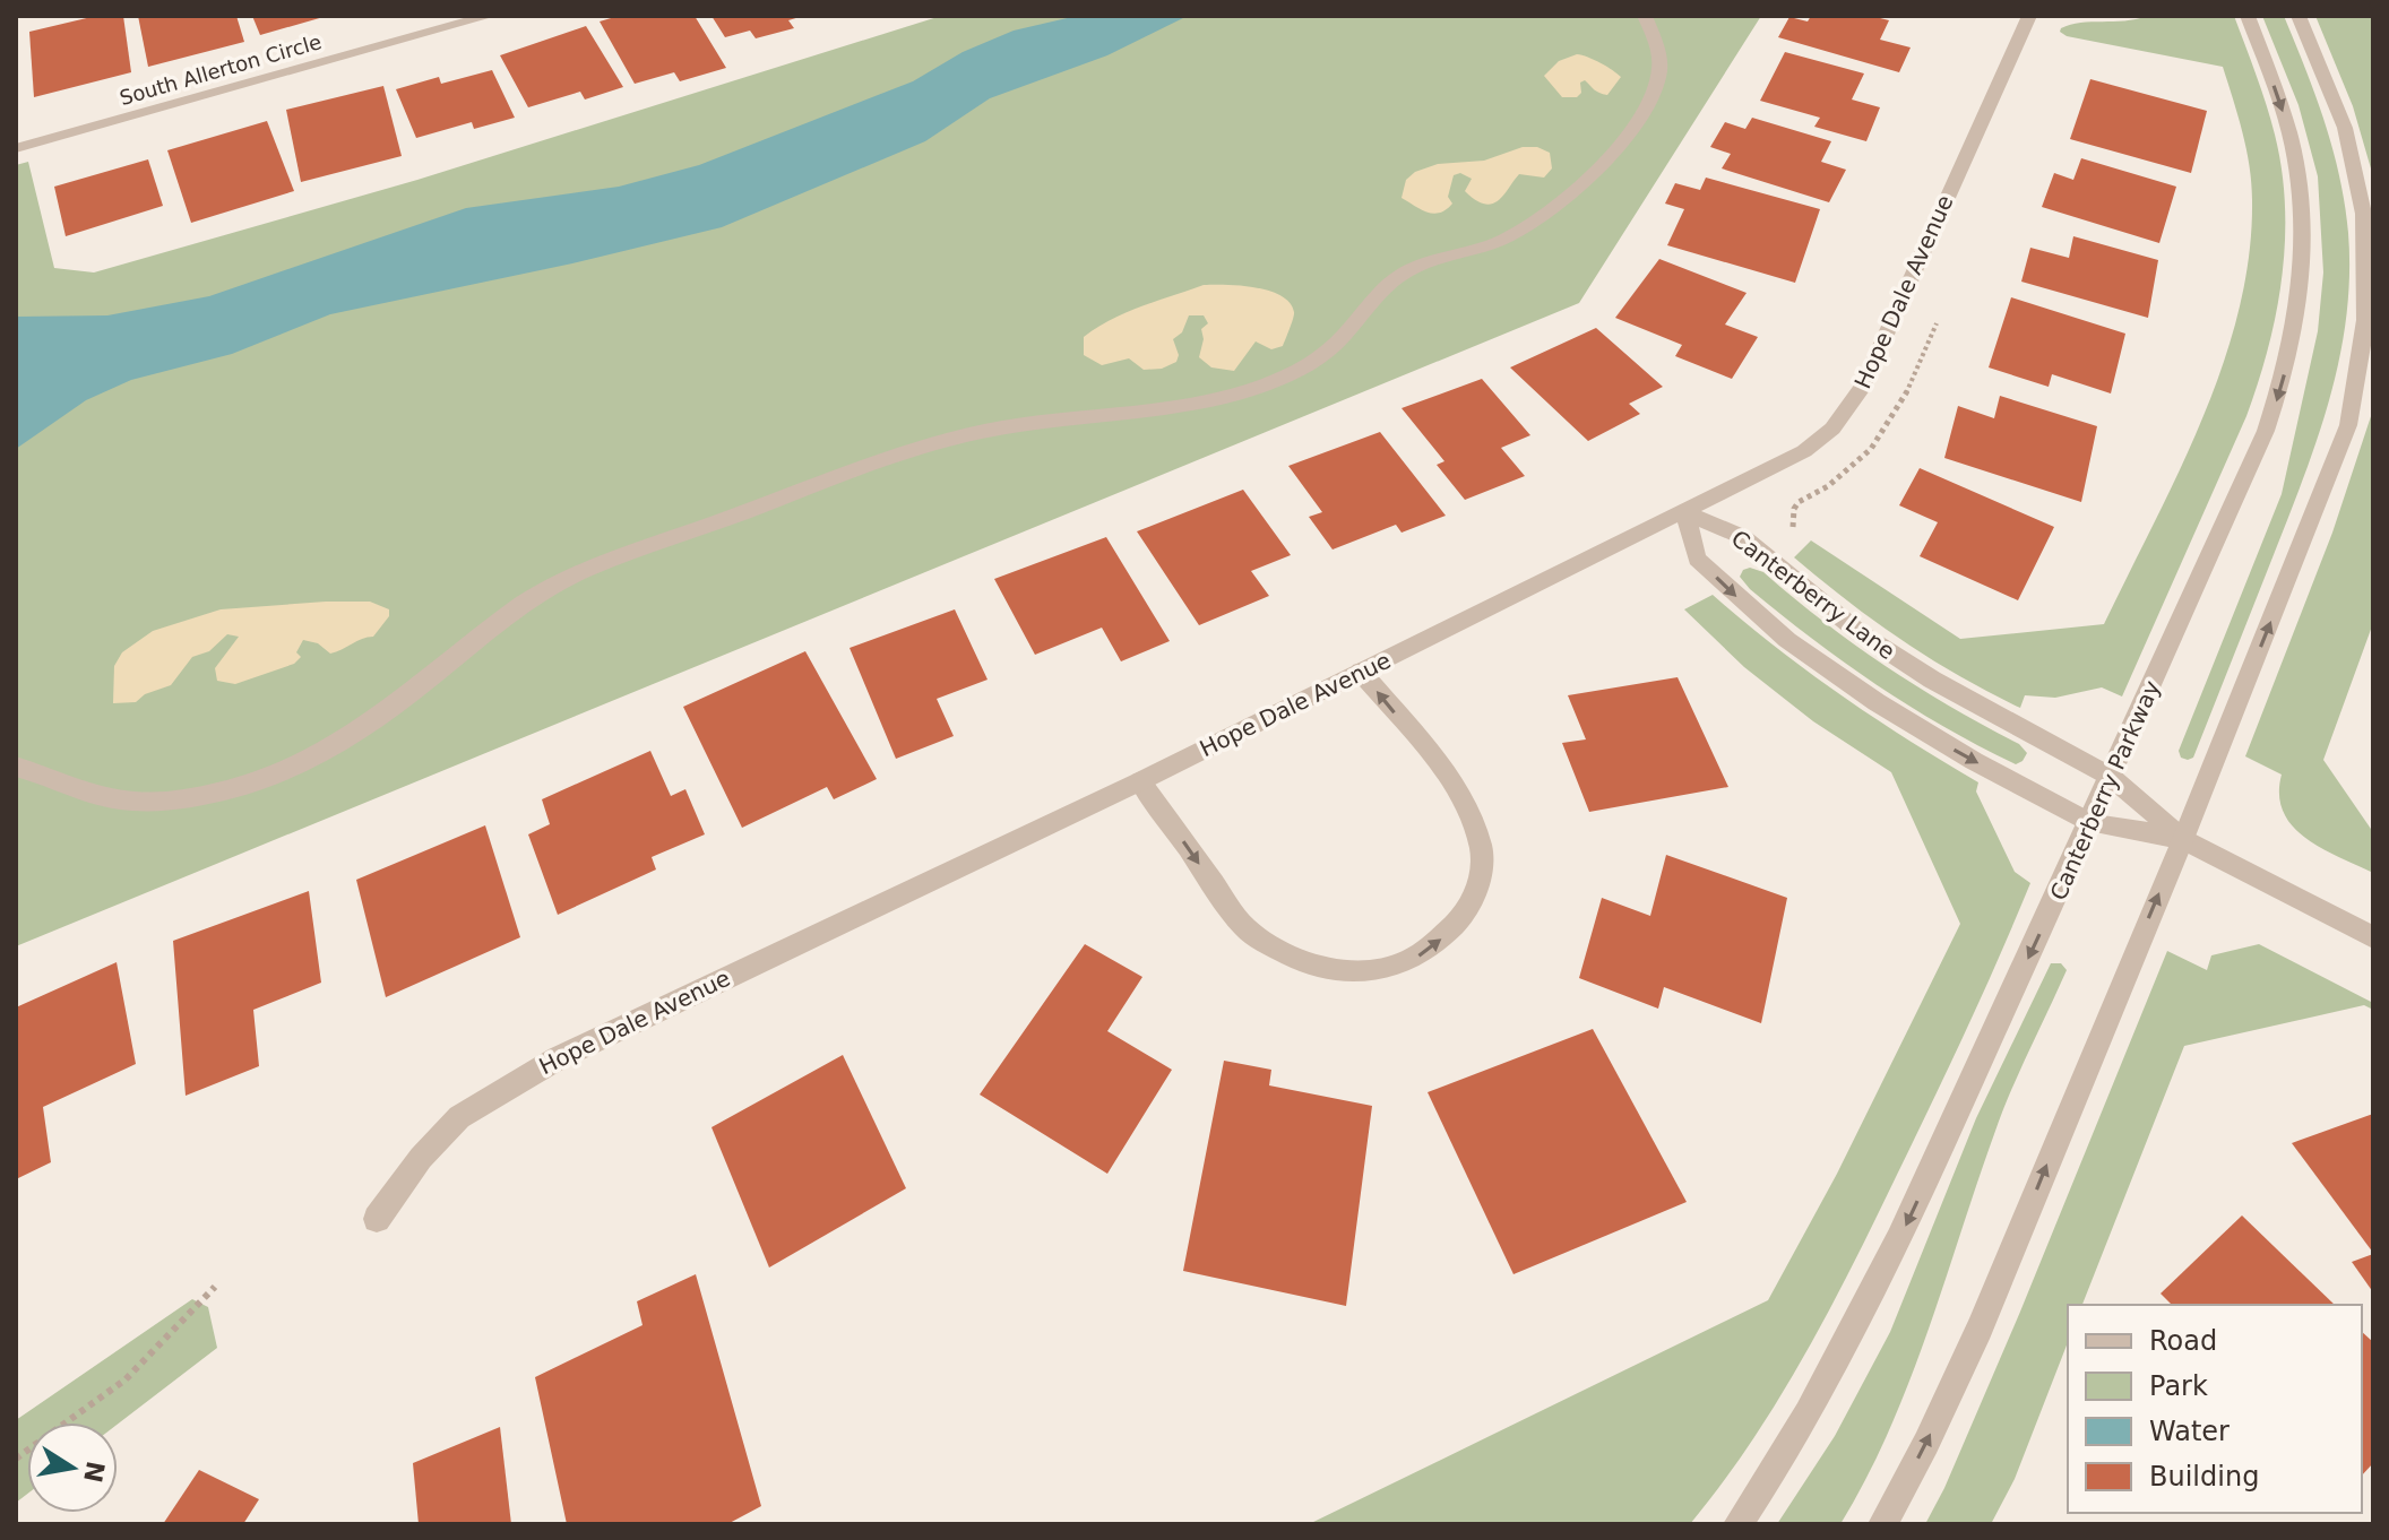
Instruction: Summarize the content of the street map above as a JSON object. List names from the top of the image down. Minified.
{"streets":{"street":["South Allerton Circle","Hope Dale Avenue","Canterberry Lane","Canterberry Parkway"]},"crossings":[["Hope Dale Avenue","Canterberry Lane"],["Canterberry Lane","Canterberry Parkway"]],"legend":["Road","Park","Water","Building"],"north":"right"}
